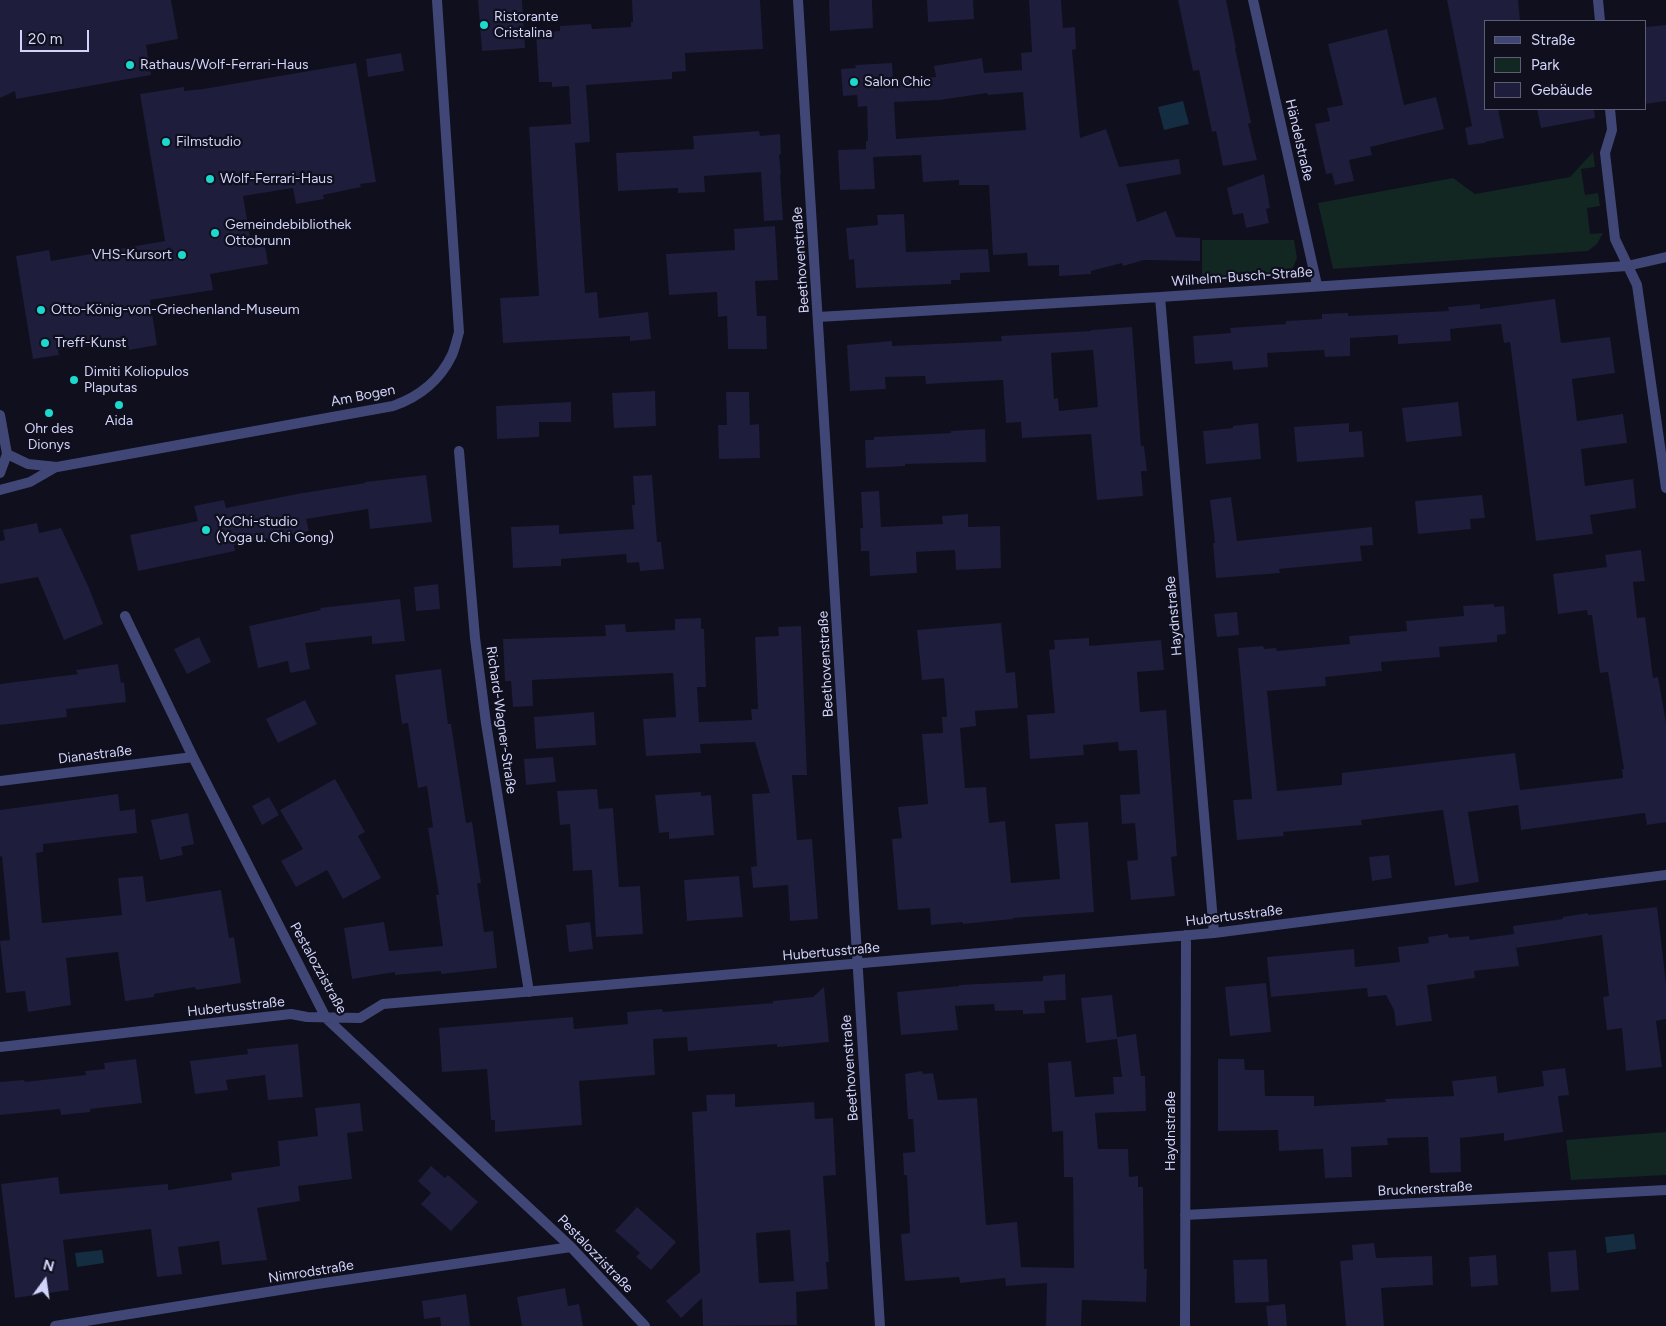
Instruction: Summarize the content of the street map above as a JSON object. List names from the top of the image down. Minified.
{"streets":{"street":["Händelstraße","Beethovenstraße","Wilhelm-Busch-Straße","Am Bogen","Haydnstraße","Richard-Wagner-Straße","Dianastraße","Hubertusstraße","Pestalozzistraße","Brucknerstraße","Nimrodstraße"]},"crossings":[["Händelstraße","Wilhelm-Busch-Straße"],["Beethovenstraße","Wilhelm-Busch-Straße"],["Beethovenstraße","Hubertusstraße"],["Wilhelm-Busch-Straße","Haydnstraße"],["Haydnstraße","Hubertusstraße"],["Haydnstraße","Brucknerstraße"],["Richard-Wagner-Straße","Hubertusstraße"],["Dianastraße","Pestalozzistraße"],["Hubertusstraße","Pestalozzistraße"],["Pestalozzistraße","Nimrodstraße"]],"places":["Ristorante Cristalina","Rathaus/Wolf-Ferrari-Haus","Salon Chic","Filmstudio","Wolf-Ferrari-Haus","Gemeindebibliothek Ottobrunn","VHS-Kursort","Otto-König-von-Griechenland-Museum","Treff-Kunst","Dimiti Koliopulos Plaputas","Aida","Ohr des Dionys","YoChi-studio (Yoga u. Chi Gong)"],"legend":["Straße","Park","Gebäude"],"scale_bar":"20 m","north":"top"}
